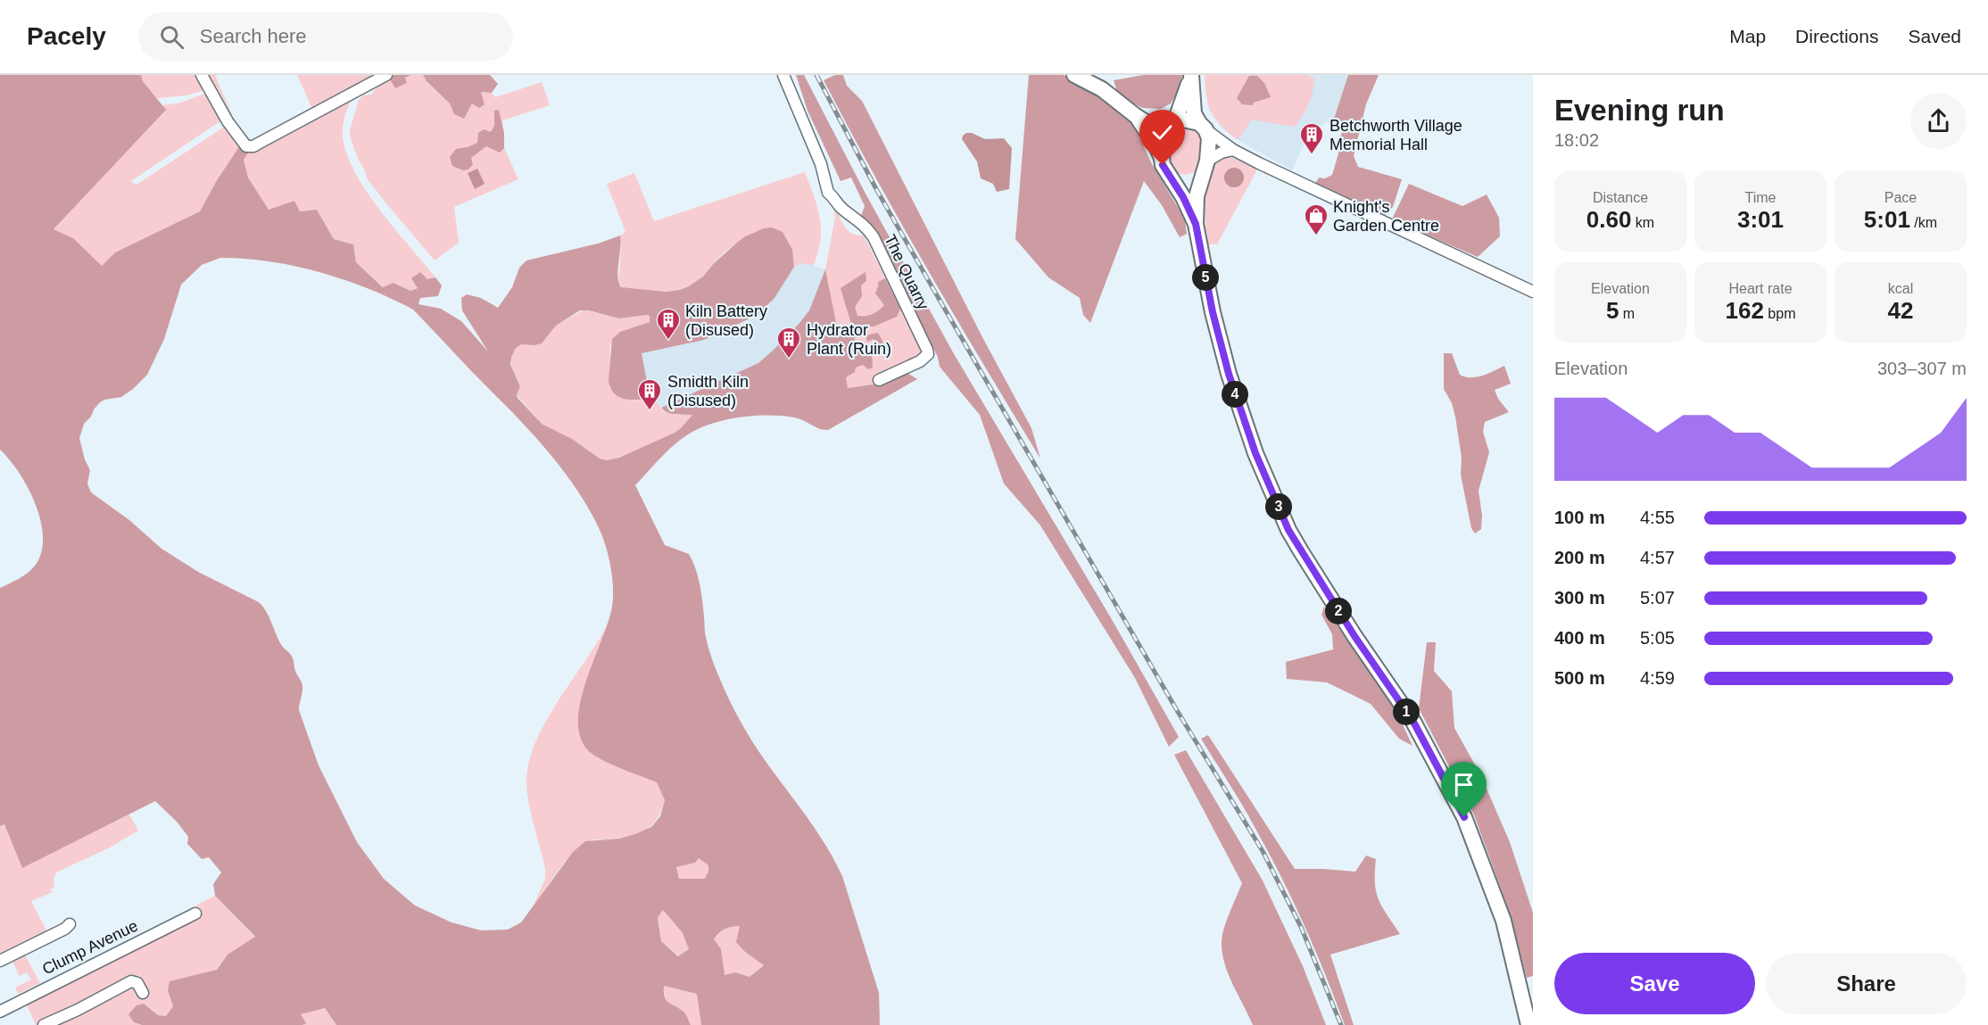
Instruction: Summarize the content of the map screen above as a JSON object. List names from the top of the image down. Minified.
{"streets":{"street":["The Quarry","Clump Avenue"]},"places":{"building":["Betchworth Village Memorial Hall","Kiln Battery (Disused)","Hydrator Plant (Ruin)","Smidth Kiln (Disused)"],"shop":["Knight's Garden Centre"]},"page":{"header":"Pacely","search":"Search here","nav":["Map","Directions","Saved"],"heading":["Evening run","18:02"],"stats":[["Distance","0.60 km"],["Time","3:01"],["Pace","5:01 /km"],["Elevation","5 m"],["Heart rate","162 bpm"],["kcal","42"]],"pins":["5","4","3","2","1"],"chart":["Elevation","303–307 m"],"list":[{"name":"100 m","note":"4:55"},{"name":"200 m","note":"4:57"},{"name":"300 m","note":"5:07"},{"name":"400 m","note":"5:05"},{"name":"500 m","note":"4:59"}],"buttons":["Save","Share"]}}
